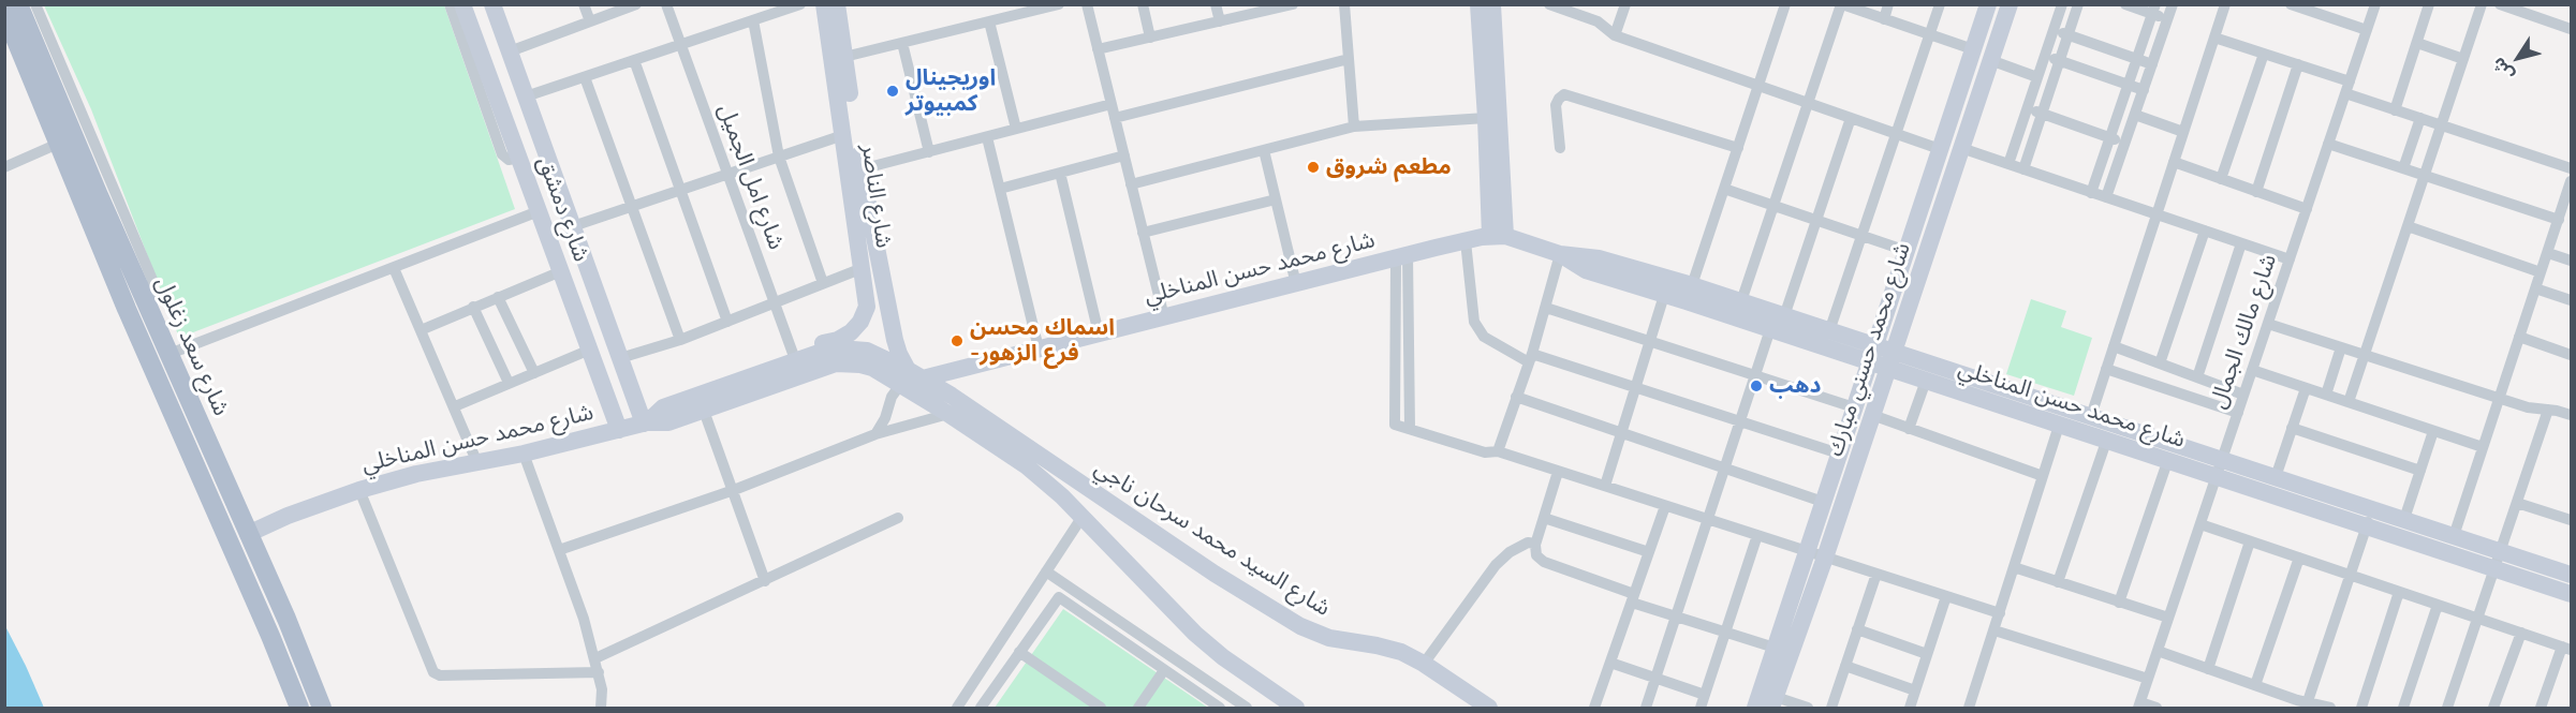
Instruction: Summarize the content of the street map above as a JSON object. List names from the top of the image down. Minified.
{"streets":{"main road":["شارع سعد زغلول"],"street":["شارع امل الجميل","شارع الناصر","شارع دمشق","شارع محمد حسن المناخلي","شارع مالك الجمال","شارع محمد حسني مبارك","شارع السيد محمد سرحان ناجي"]},"crossings":[["شارع امل الجميل","شارع الناصر"],["شارع امل الجميل","شارع محمد حسن المناخلي"],["شارع الناصر","شارع محمد حسن المناخلي"],["شارع الناصر","شارع السيد محمد سرحان ناجي"],["شارع دمشق","شارع محمد حسن المناخلي"],["شارع محمد حسن المناخلي","شارع مالك الجمال"],["شارع محمد حسن المناخلي","شارع سعد زغلول"],["شارع محمد حسن المناخلي","شارع محمد حسني مبارك"],["شارع محمد حسن المناخلي","شارع السيد محمد سرحان ناجي"]],"places":["اوريجينال كمبيوتر","مطعم شروق","اسماك محسن -فرع الزهور","دهب"],"north":"bottom left"}
